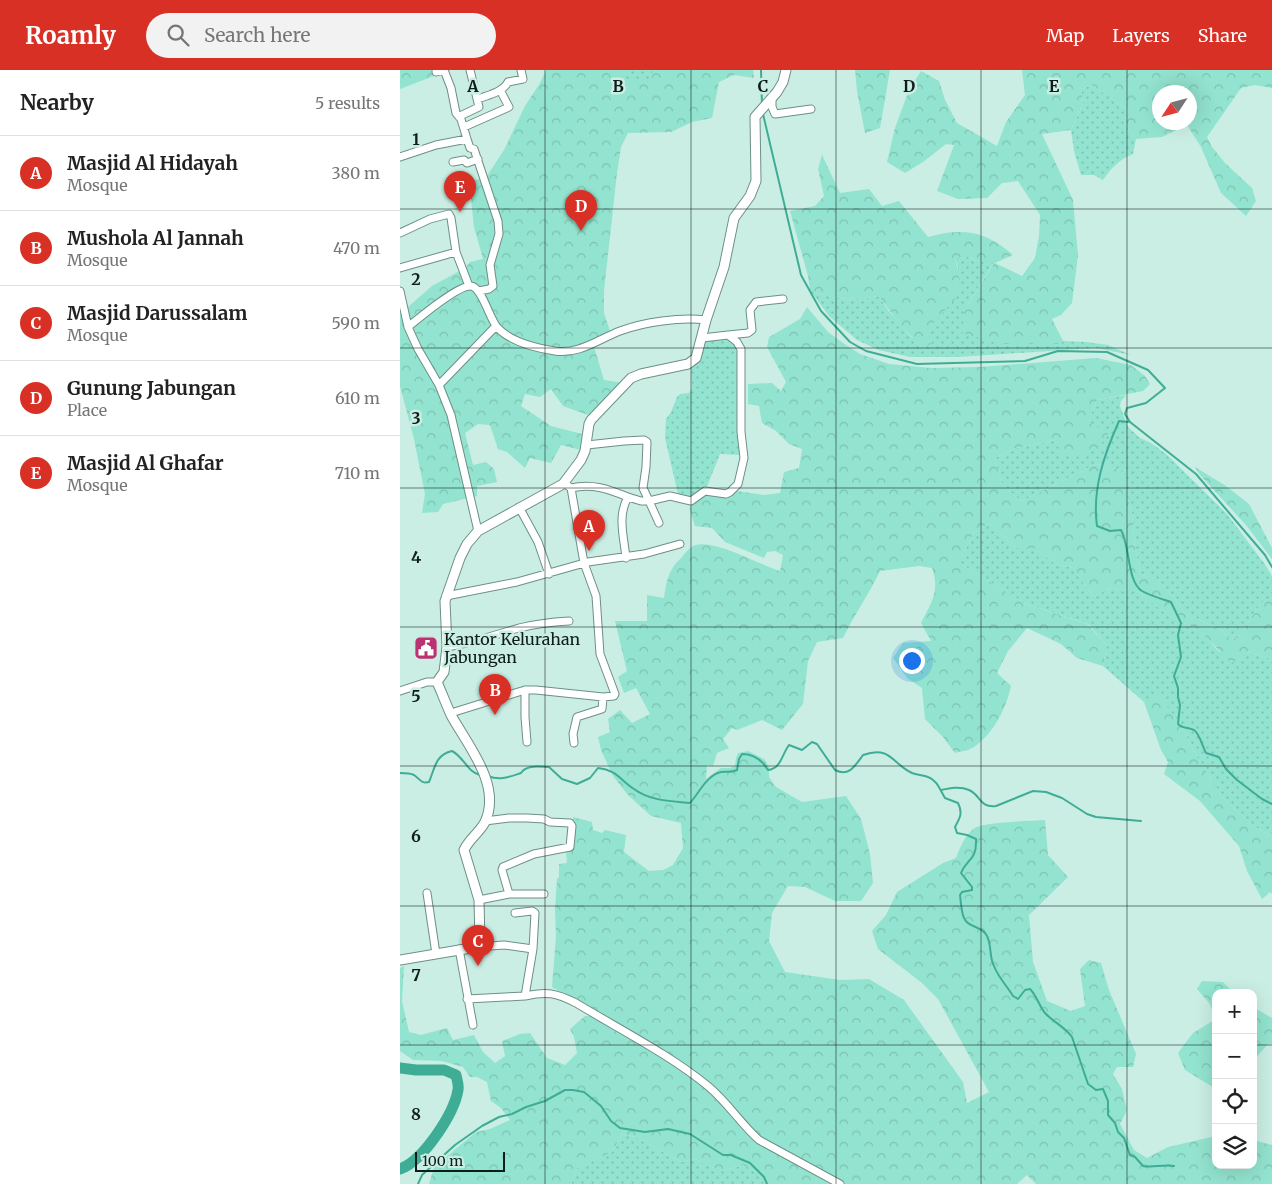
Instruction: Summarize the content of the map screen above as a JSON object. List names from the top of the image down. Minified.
{"places":{"public building":["Kantor Kelurahan Jabungan"]},"scale_bar":"100 m","north":"bottom left","page":{"header":"Roamly","search":"Search here","nav":["Map","Layers","Share"],"heading":["Nearby","5 results"],"list":[{"mark":"A","name":"Masjid Al Hidayah","note":"Mosque","value":"380 m"},{"mark":"B","name":"Mushola Al Jannah","note":"Mosque","value":"470 m"},{"mark":"C","name":"Masjid Darussalam","note":"Mosque","value":"590 m"},{"mark":"D","name":"Gunung Jabungan","note":"Place","value":"610 m"},{"mark":"E","name":"Masjid Al Ghafar","note":"Mosque","value":"710 m"}],"pins":["E","D","A","B","C"],"map_buttons":["+","−"],"scale":"100 m"},"grid":{"columns":["A","B","C","D","E"],"rows":["1","2","3","4","5","6","7","8"]}}
